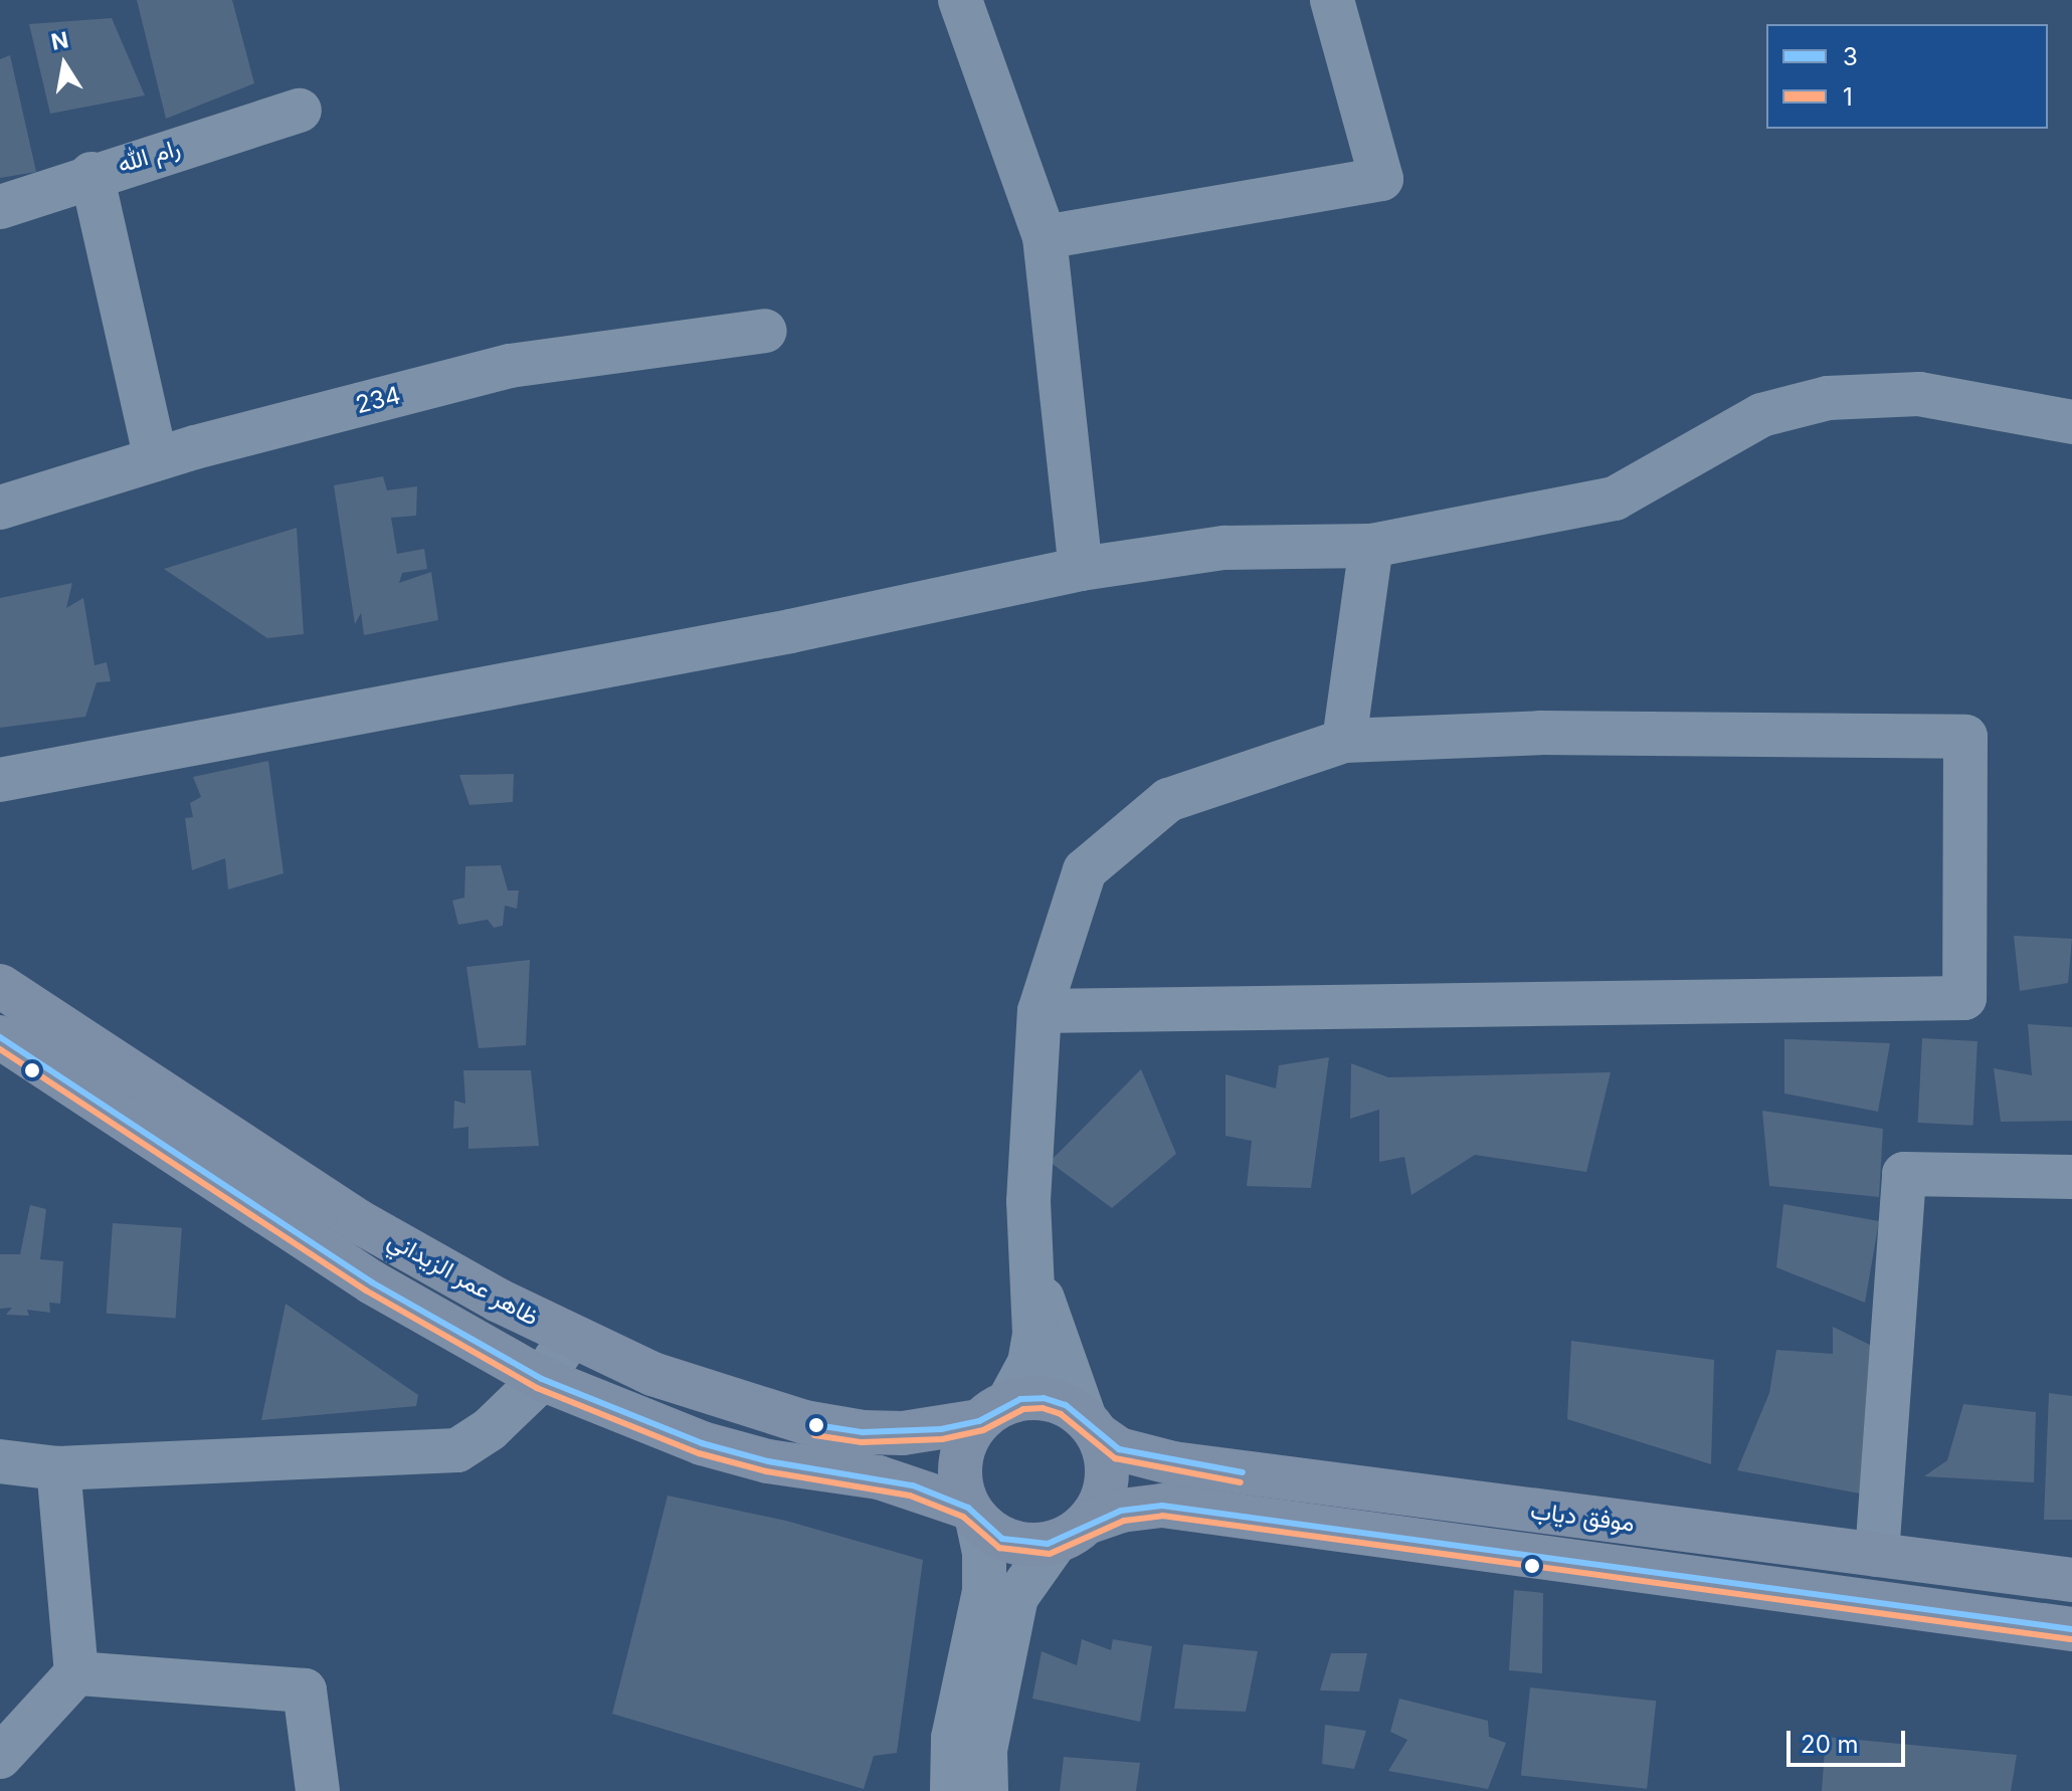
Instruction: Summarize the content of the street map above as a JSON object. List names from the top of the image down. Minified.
{"streets":{"main road":["ظاهر عمر الزيداني","موفق دياب"],"street":["رام الله","234"]},"crossings":[["ظاهر عمر الزيداني","موفق دياب"]],"lines":["transit line 3","transit line 1"],"legend":["3","1"],"scale_bar":"20 m","north":"top"}
